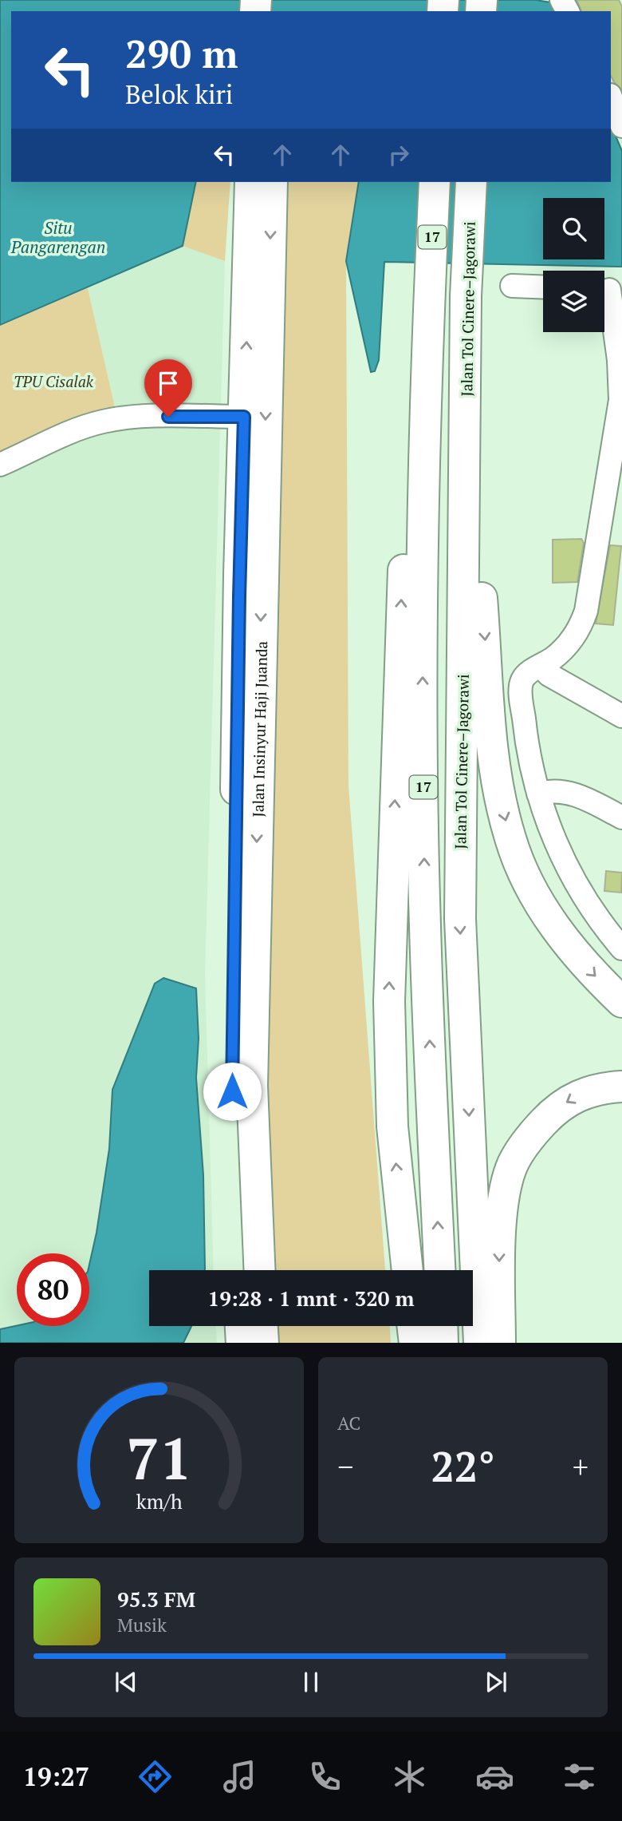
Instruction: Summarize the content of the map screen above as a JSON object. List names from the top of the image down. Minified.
{"streets":{"highway":["17","Jalan Tol Cinere–Jagorawi","Jalan Insinyur Haji Juanda"]},"water":["Situ Pangarengan"],"parks":["TPU Cisalak"],"page":{"turn":["290 m","Belok kiri"],"limit":"80","trip":"19:28 · 1 mnt · 320 m","tile":"AC","heat":["−","22°","+"],"song":["95.3 FM","Musik"],"tabs":"19:27","gauge":["71","km/h"]}}
